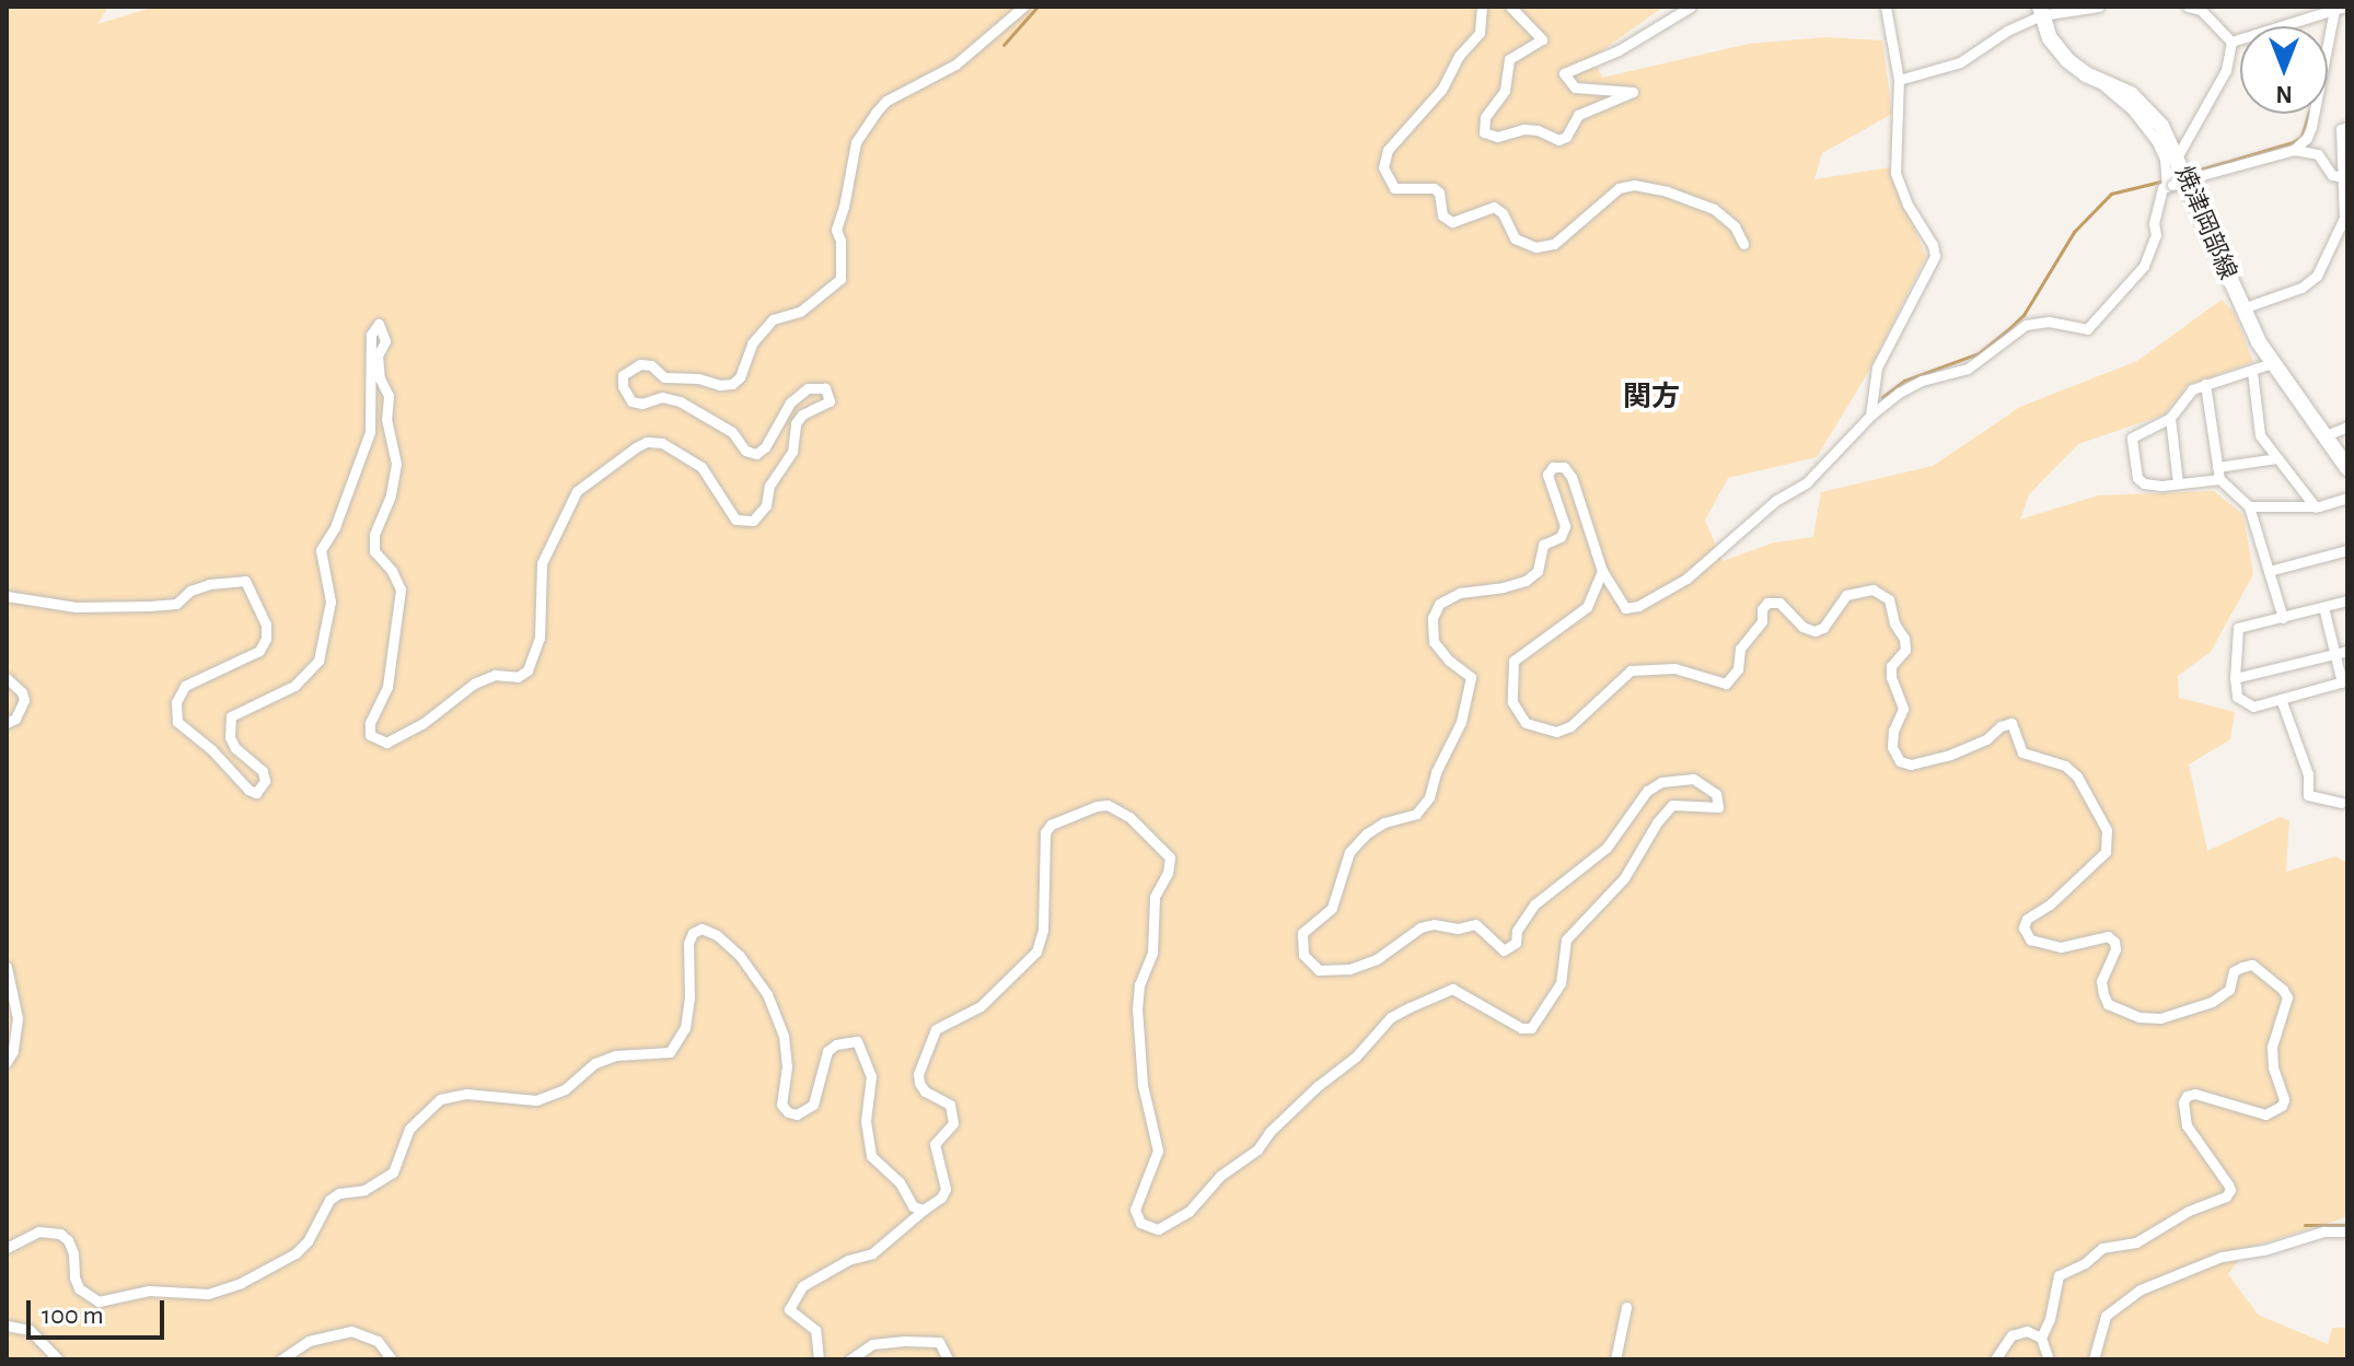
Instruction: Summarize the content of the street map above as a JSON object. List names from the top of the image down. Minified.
{"streets":{"main road":["焼津岡部線"]},"districts":["関方"],"scale_bar":"100 m","north":"bottom"}
